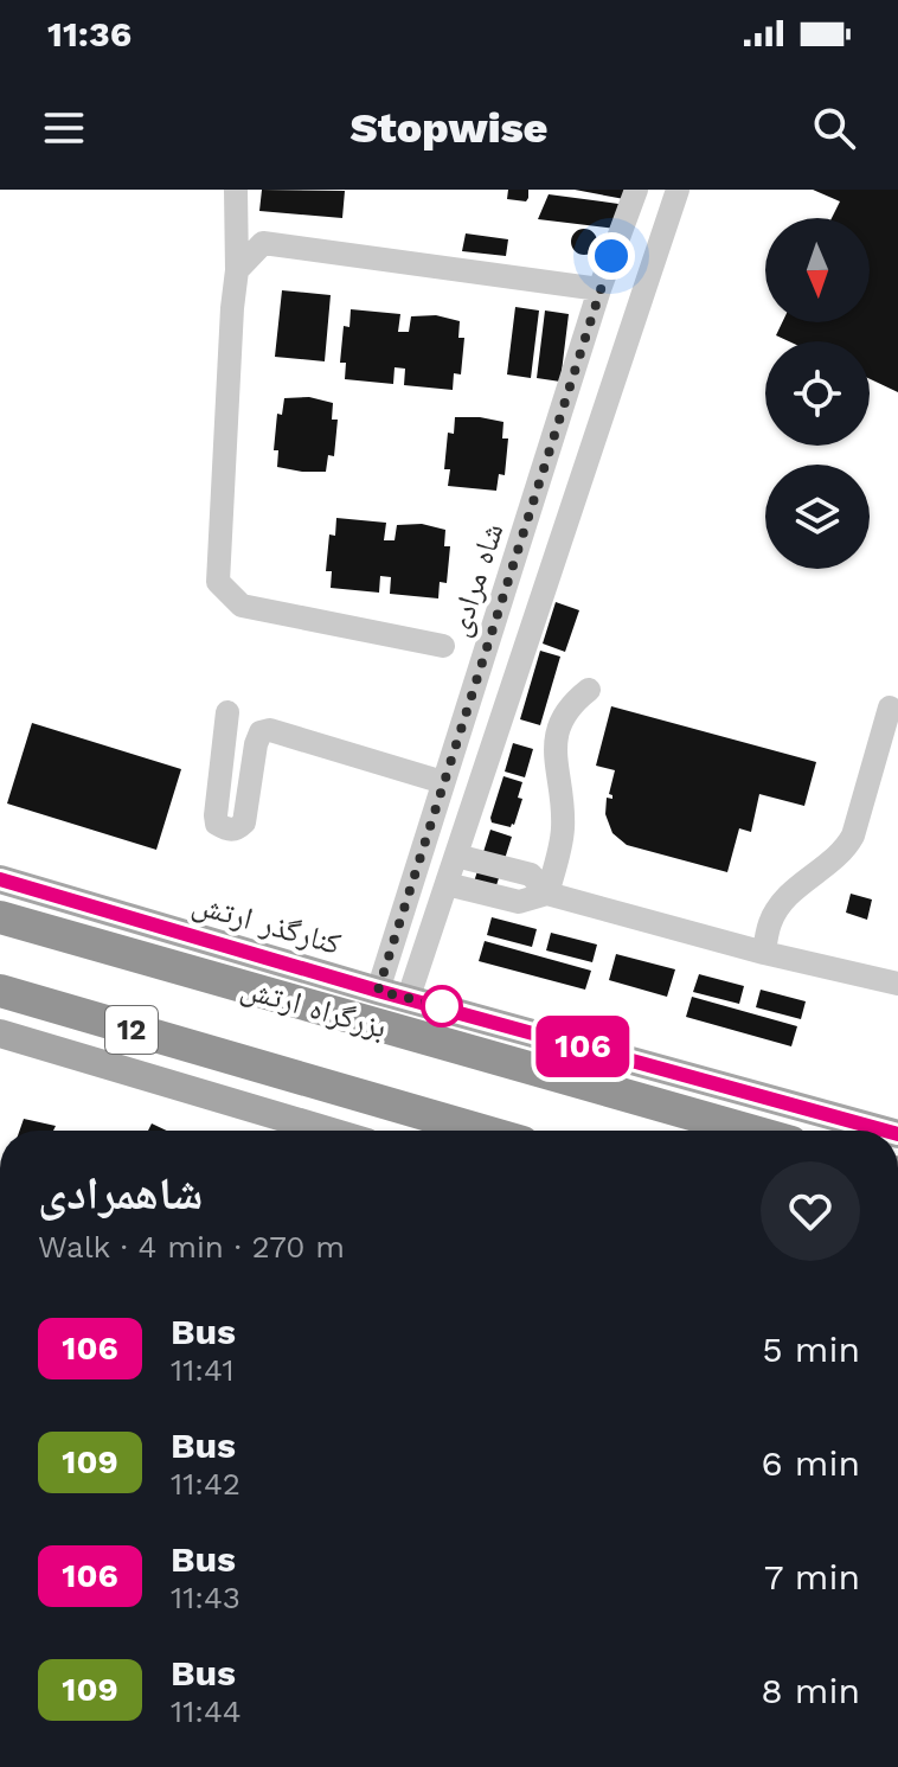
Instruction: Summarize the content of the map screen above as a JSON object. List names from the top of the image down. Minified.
{"streets":{"highway":["بزرگراه ارتش","12"],"main road":["کنارگذر ارتش"],"street":["شاه مرادی"]},"crossings":[["شاه مرادی","کنارگذر ارتش"]],"lines":["bus line 106"],"north":"bottom","page":{"status":"11:36","header":"Stopwise","on_map":"106","heading":["شاهمرادی","Walk · 4 min · 270 m"],"list":[{"mark":"106","name":"Bus","note":"11:41","value":"5 min"},{"mark":"109","name":"Bus","note":"11:42","value":"6 min"},{"mark":"106","name":"Bus","note":"11:43","value":"7 min"},{"mark":"109","name":"Bus","note":"11:44","value":"8 min"}]}}
